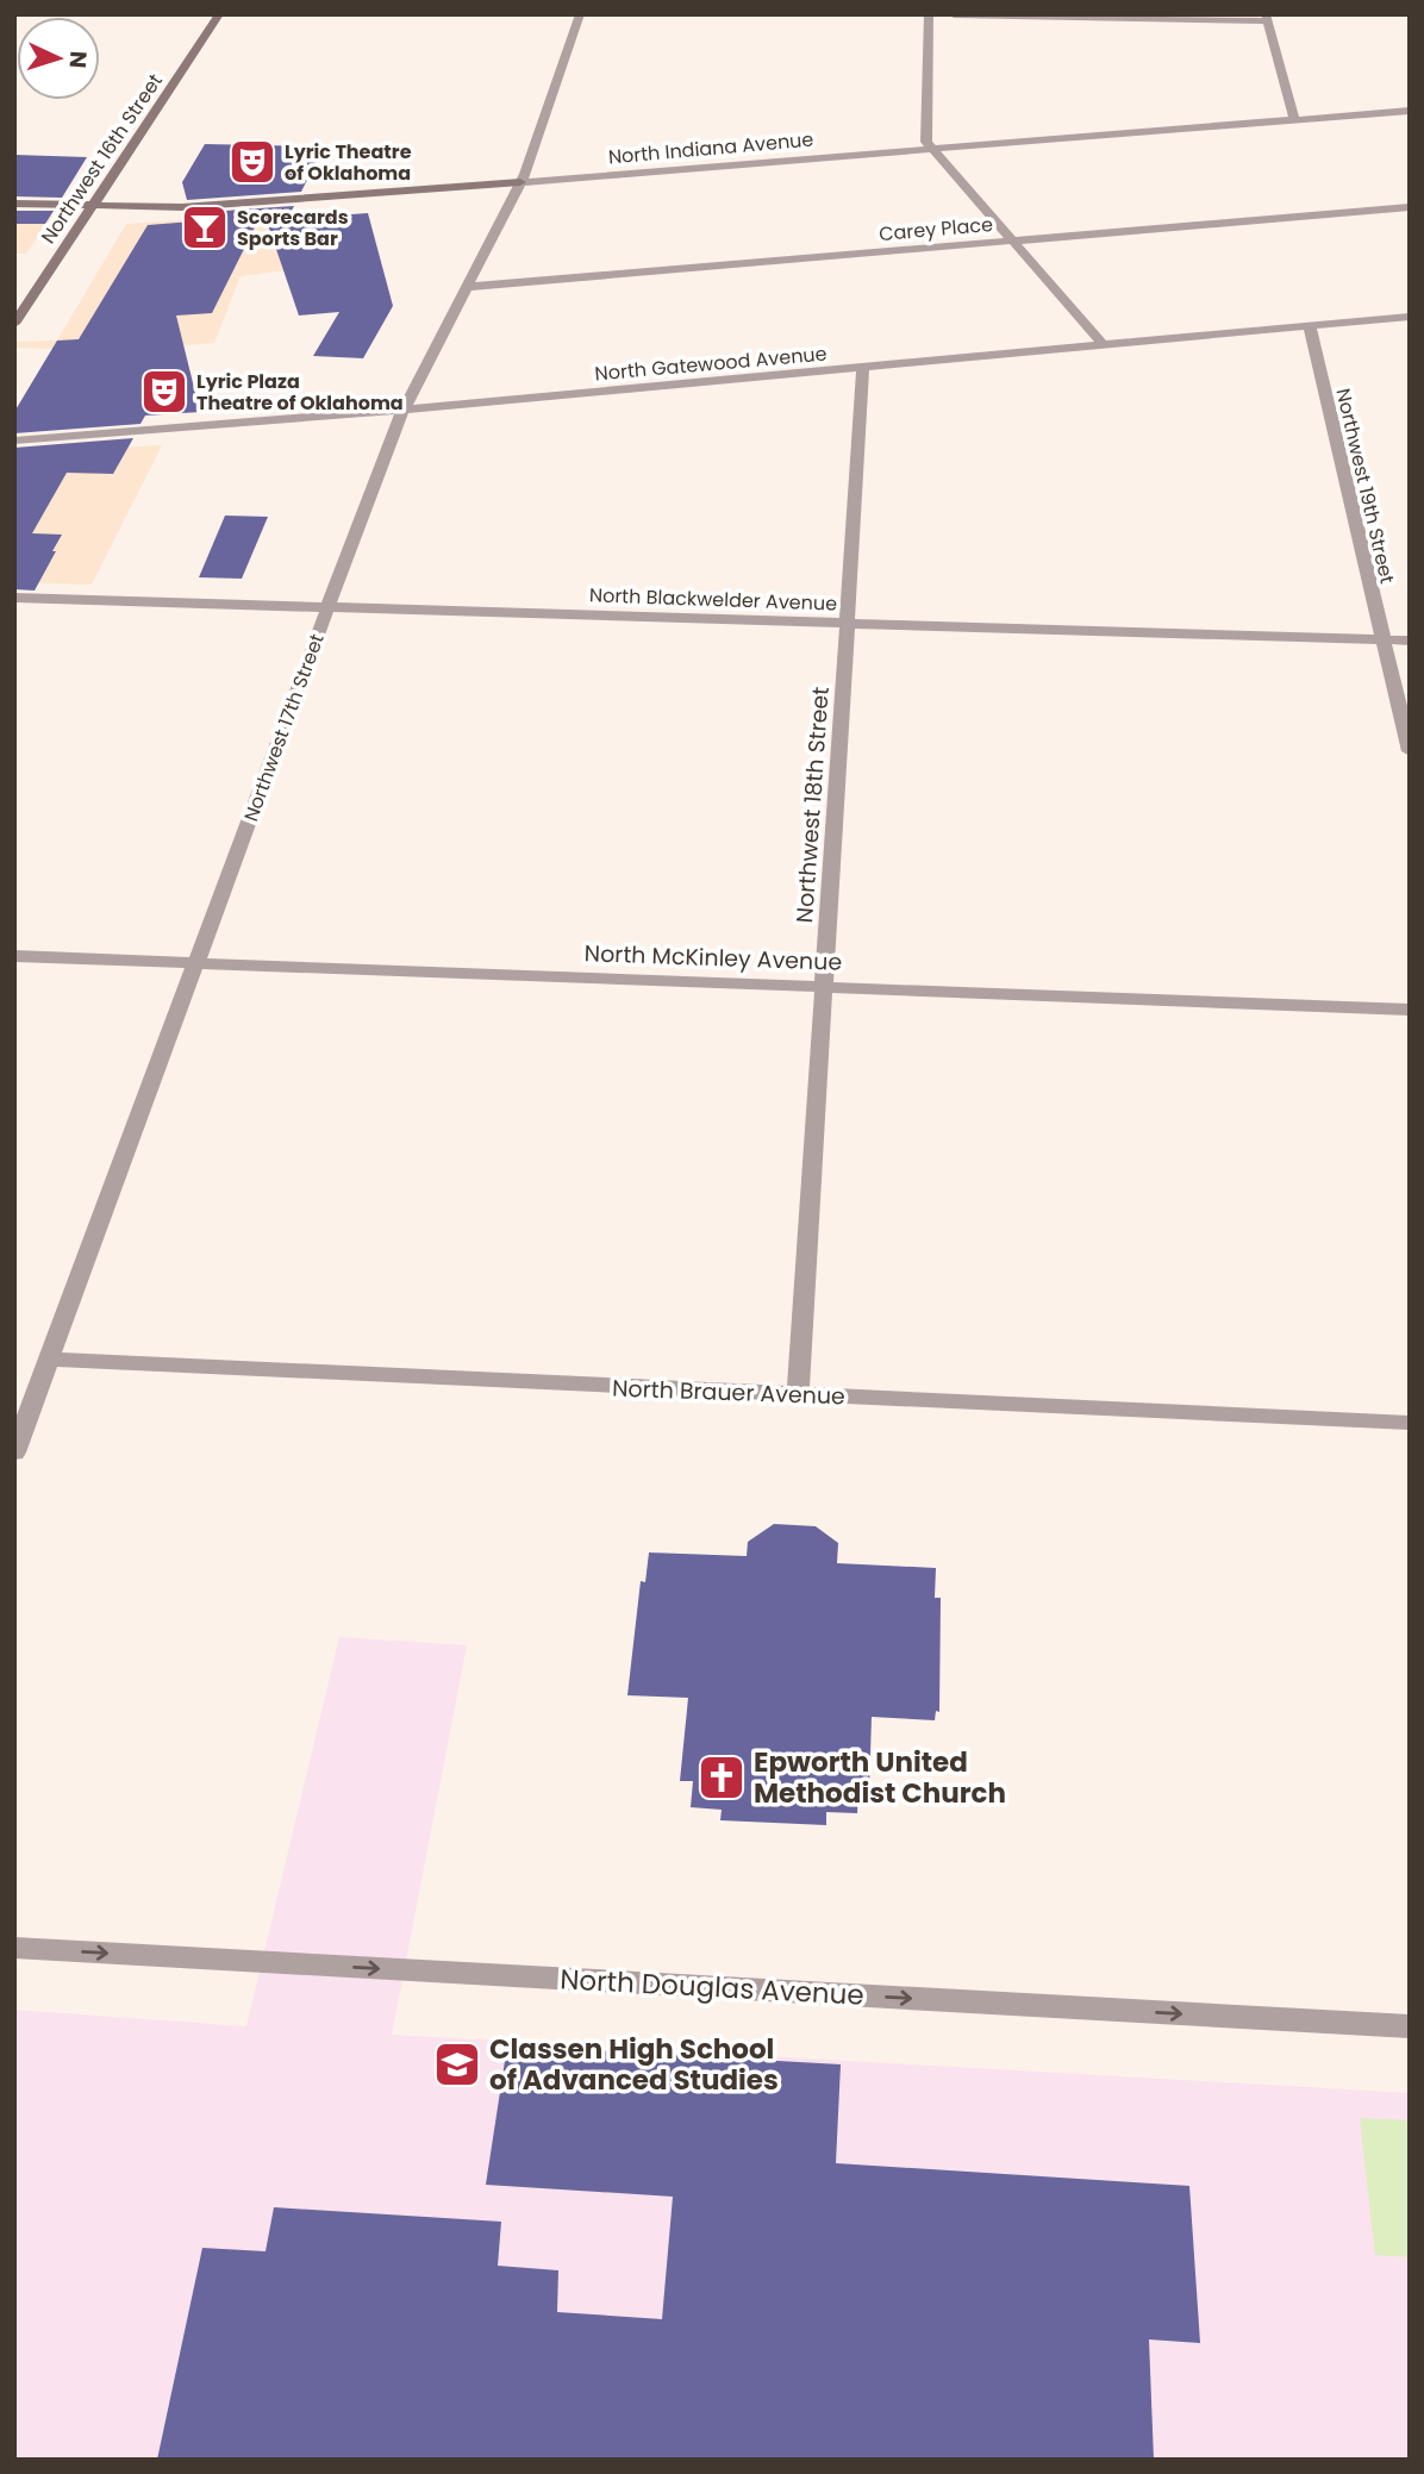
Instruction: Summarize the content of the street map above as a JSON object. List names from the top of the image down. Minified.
{"streets":{"street":["North Indiana Avenue","Northwest 16th Street","Carey Place","North Gatewood Avenue","Northwest 19th Street","North Blackwelder Avenue","Northwest 17th Street","Northwest 18th Street","North McKinley Avenue","North Brauer Avenue","North Douglas Avenue"]},"crossings":[["North Indiana Avenue","Northwest 16th Street"],["North Indiana Avenue","Northwest 17th Street"],["Carey Place","Northwest 17th Street"],["North Gatewood Avenue","Northwest 19th Street"],["North Gatewood Avenue","Northwest 17th Street"],["North Gatewood Avenue","Northwest 18th Street"],["Northwest 19th Street","North Blackwelder Avenue"],["North Blackwelder Avenue","Northwest 17th Street"],["North Blackwelder Avenue","Northwest 18th Street"],["Northwest 17th Street","North McKinley Avenue"],["Northwest 17th Street","North Brauer Avenue"],["Northwest 18th Street","North McKinley Avenue"],["Northwest 18th Street","North Brauer Avenue"]],"one_way":["North Douglas Avenue"],"places":{"theatre":["Lyric Theatre of Oklahoma","Lyric Plaza Theatre of Oklahoma"],"bar":["Scorecards Sports Bar"],"church":["Epworth United Methodist Church"],"school or university":["Classen High School of Advanced Studies"]},"north":"right"}
